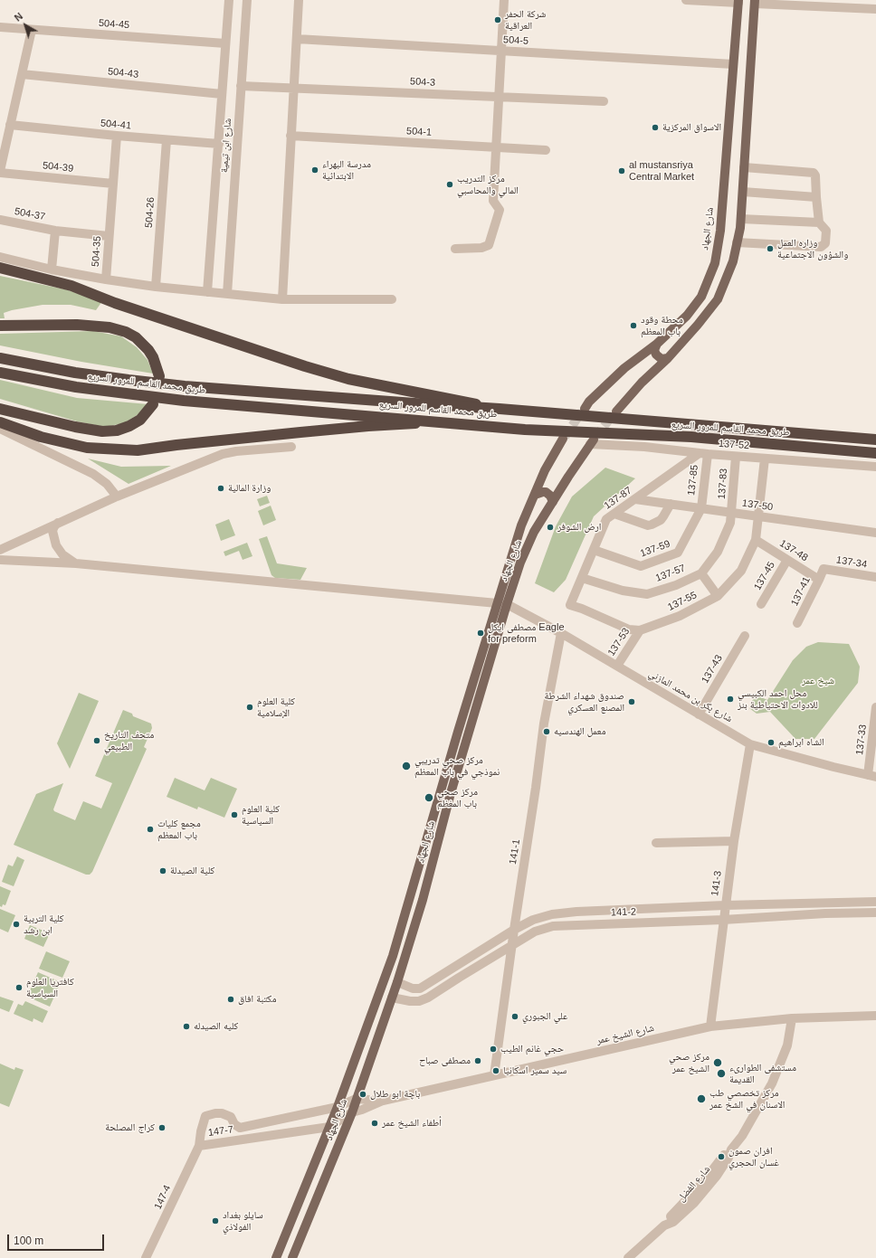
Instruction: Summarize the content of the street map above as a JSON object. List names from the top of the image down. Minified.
{"streets":{"highway":["طريق محمد القاسم للمرور السريع"],"main road":["شارع الجهاد"],"street":["504-45","504-5","504-43","504-3","504-41","504-1","شارع ابن تيمية","504-39","504-26","504-37","504-35","137-52","137-85","137-83","137-87","137-50","137-59","137-48","137-34","137-57","137-45","137-41","137-55","137-53","137-43","شارع بكر بن محمد المازني","137-33","141-1","141-3","141-2","شارع الشيخ عمر","147-7","شارع الفضل","147-4"]},"crossings":[["504-45","شارع ابن تيمية"],["504-5","شارع الجهاد"],["504-43","شارع ابن تيمية"],["504-3","شارع ابن تيمية"],["504-41","شارع ابن تيمية"],["504-41","504-26"],["504-41","504-35"],["شارع ابن تيمية","504-35"],["504-39","504-35"],["504-26","504-35"],["504-37","504-35"],["شارع الجهاد","137-52"],["شارع الجهاد","شارع بكر بن محمد المازني"],["شارع الجهاد","141-2"],["شارع الجهاد","شارع الشيخ عمر"],["شارع الجهاد","147-7"],["137-52","137-85"],["137-52","137-83"],["137-52","137-87"],["137-52","137-55"],["137-85","137-87"],["137-85","137-50"],["137-85","137-59"],["137-83","137-50"],["137-83","137-57"],["137-87","137-50"],["137-87","137-59"],["137-87","137-57"],["137-87","137-55"],["137-87","137-53"],["137-50","137-59"],["137-50","137-57"],["137-50","137-55"],["137-48","137-45"],["137-48","137-41"],["137-48","137-55"],["137-34","137-41"],["137-55","137-53"],["137-53","شارع بكر بن محمد المازني"],["137-43","شارع بكر بن محمد المازني"],["شارع بكر بن محمد المازني","137-33"],["شارع بكر بن محمد المازني","141-1"],["شارع بكر بن محمد المازني","141-3"],["141-1","141-2"],["141-1","شارع الشيخ عمر"],["141-3","141-2"],["141-3","شارع الشيخ عمر"],["شارع الشيخ عمر","147-7"],["شارع الشيخ عمر","شارع الفضل"],["147-7","147-4"]],"parks":["شيخ عمر"],"places":["شركة الحفر العراقية","الاسواق المركزية","مدرسة البهراء الابتدائية","al mustansriya Central Market","مركز التدريب المالي والمحاسبي","وزاره العمل والشؤون الاجتماعية","محطة وقود باب المعظم","وزارة المالية","ارض الشوفر","مصطفى ايكل Eagle for preform","محل احمد الكبيسي للادوات الاحتياطية بنز","صندوق شهداء الشرطة المصنع العسكري","كلية العلوم الإسلامية","معمل الهندسيه","متحف التاريخ الطبيعي","الشاه ابراهيم","مركز صحي تدريبي نموذجي في باب المعظم","مركز صحي باب المغظم","كلية العلوم السياسية","مجمع كليات باب المعظم","كلية الصيدلة","كلية التربية ابن رشد","كافتريا العلوم السياسية","مكتبة افاق","علي الجبوري","كليه الصيدله","حجي غانم الطيب","مصطفى صباح","مركز صحي الشيخ عمر","سيد سمير اسكانيا","مستشفى الطوارىء القديمة","باچة ابو طلال","مركز تخصصي طب الاسنان في الشخ عمر","أطفاء الشيخ عمر","كراج المصلحة","افران صمون غسان الحجري","سايلو بغداد الفولاذي"],"scale_bar":"100 m","north":"top left"}
